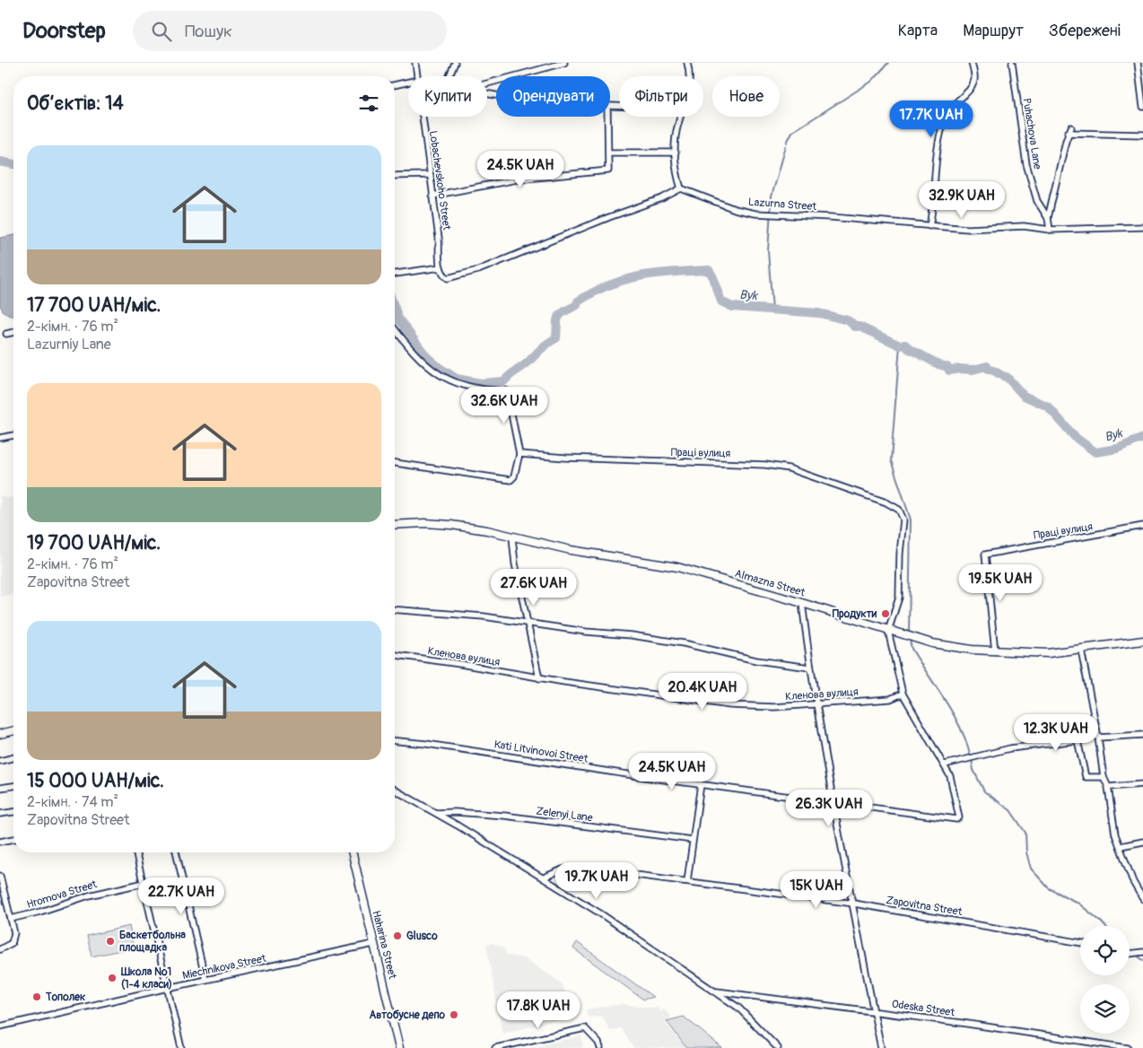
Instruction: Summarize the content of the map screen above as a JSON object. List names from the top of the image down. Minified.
{"streets":{"main road":["Almazna Street","Haharina Street"],"street":["Puhachova Lane","Lobachevskoho Street","Lazurna Street","Праці вулиця","Кленова вулиця","Kati Litvinovoi Street","Zelenyi Lane","Hromova Street","Zapovitna Street","Miechnikova Street","Odeska Street"]},"crossings":[["Puhachova Lane","Lazurna Street"],["Lobachevskoho Street","Lazurna Street"],["Праці вулиця","Almazna Street"],["Haharina Street","Miechnikova Street"]],"water":["Byk"],"places":["Продукти","Glusco","Баскетбольна площадка","Школа №1 (1-4 класи)","Тополек","Автобусне депо"],"page":{"header":"Doorstep","search":"Пошук","nav":["Карта","Маршрут","Збережені"],"chip":["Купити","Орендувати","Фільтри","Нове"],"heading":"Об’єктів: 14","price":["17.7K UAH","24.5K UAH","32.9K UAH","32.6K UAH","19.5K UAH","27.6K UAH","20.4K UAH","12.3K UAH","24.5K UAH","26.3K UAH","19.7K UAH","15K UAH","22.7K UAH","17.8K UAH"],"list":[{"name":"17 700 UAH/міс.","note":"2-кімн. · 76 m² · Lazurniy Lane"},{"name":"19 700 UAH/міс.","note":"2-кімн. · 76 m² · Zapovitna Street"},{"name":"15 000 UAH/міс.","note":"2-кімн. · 74 m² · Zapovitna Street"}]}}
